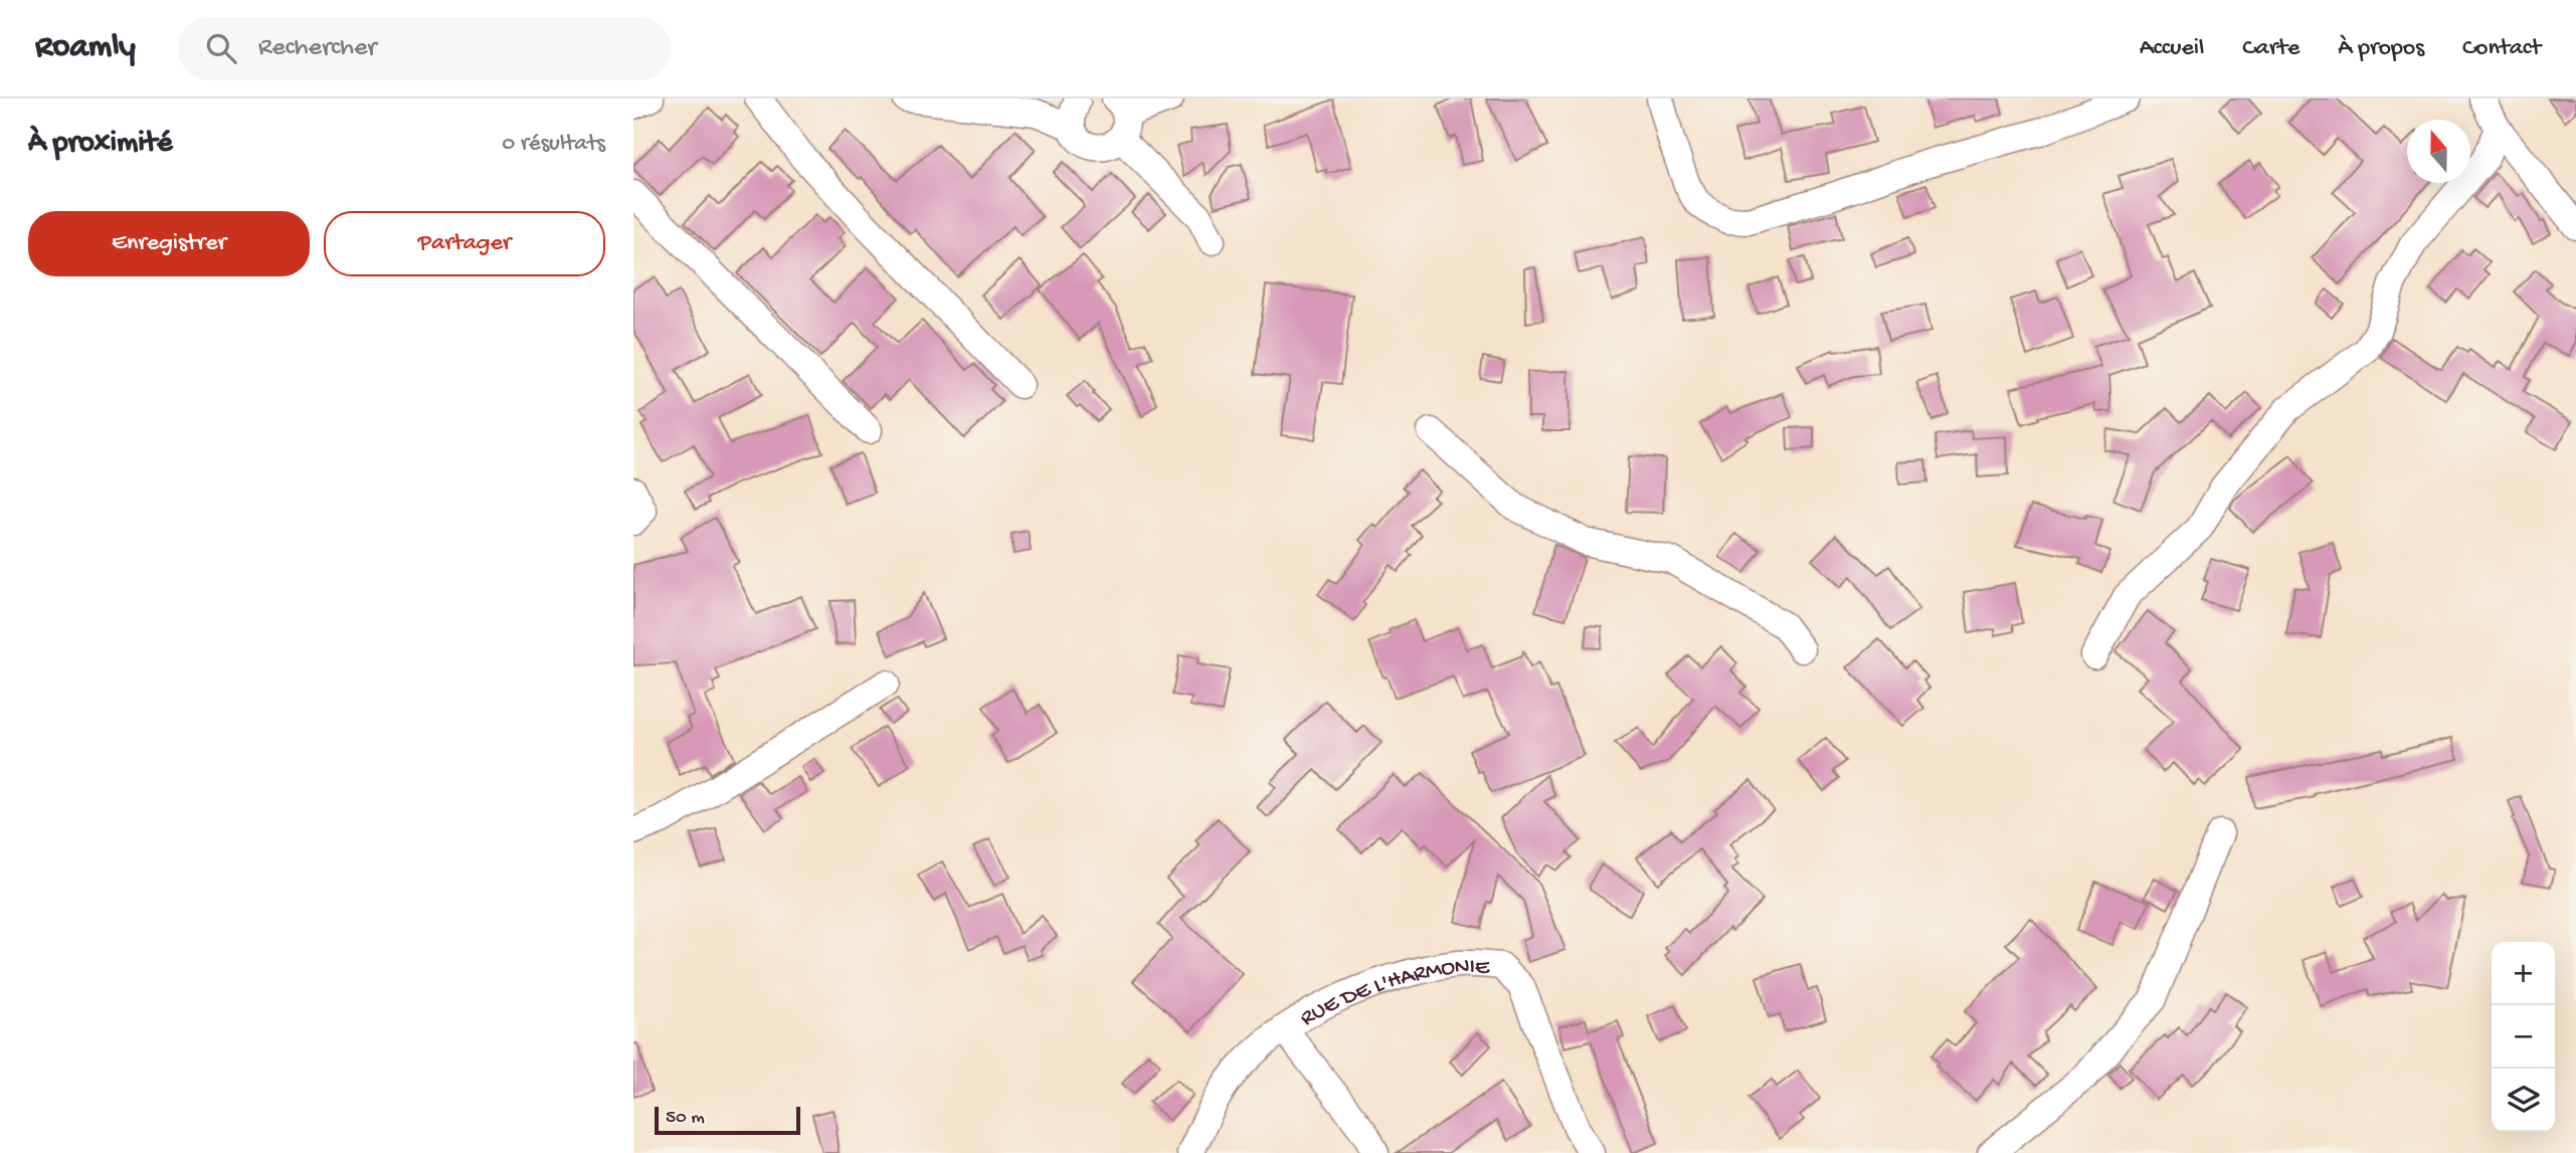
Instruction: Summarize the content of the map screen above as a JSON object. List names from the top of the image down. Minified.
{"streets":{"street":["RUE DE L'HARMONIE"]},"scale_bar":"50 m","north":"top","page":{"header":"Roamly","search":"Rechercher","nav":["Accueil","Carte","À propos","Contact"],"heading":["À proximité","0 résultats"],"buttons":["Enregistrer","Partager"],"map_buttons":["+","−"],"scale":"50 m"}}
